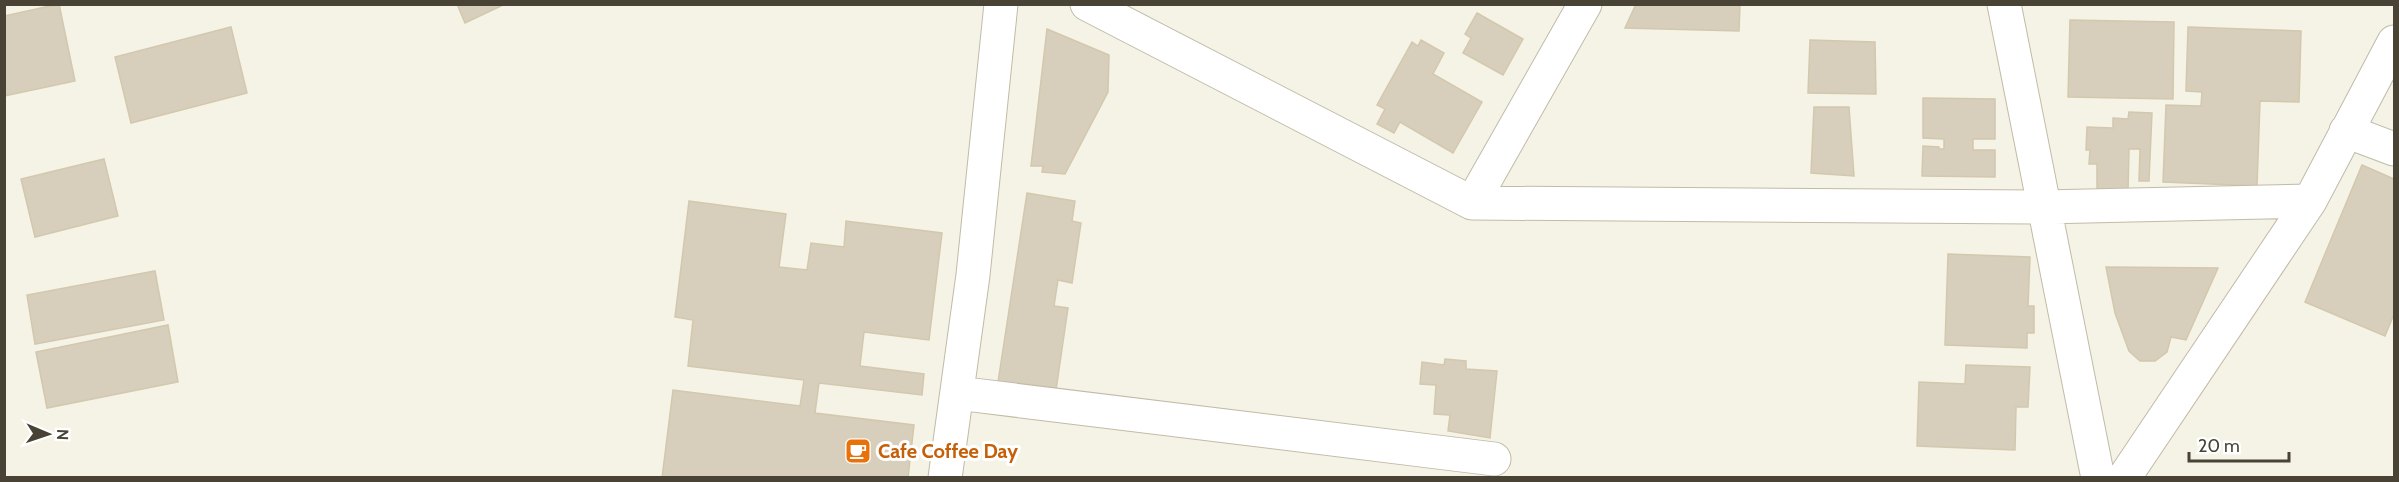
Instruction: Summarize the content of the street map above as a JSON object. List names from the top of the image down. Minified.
{"places":{"cafe":["Cafe Coffee Day"]},"scale_bar":"20 m","north":"right"}
